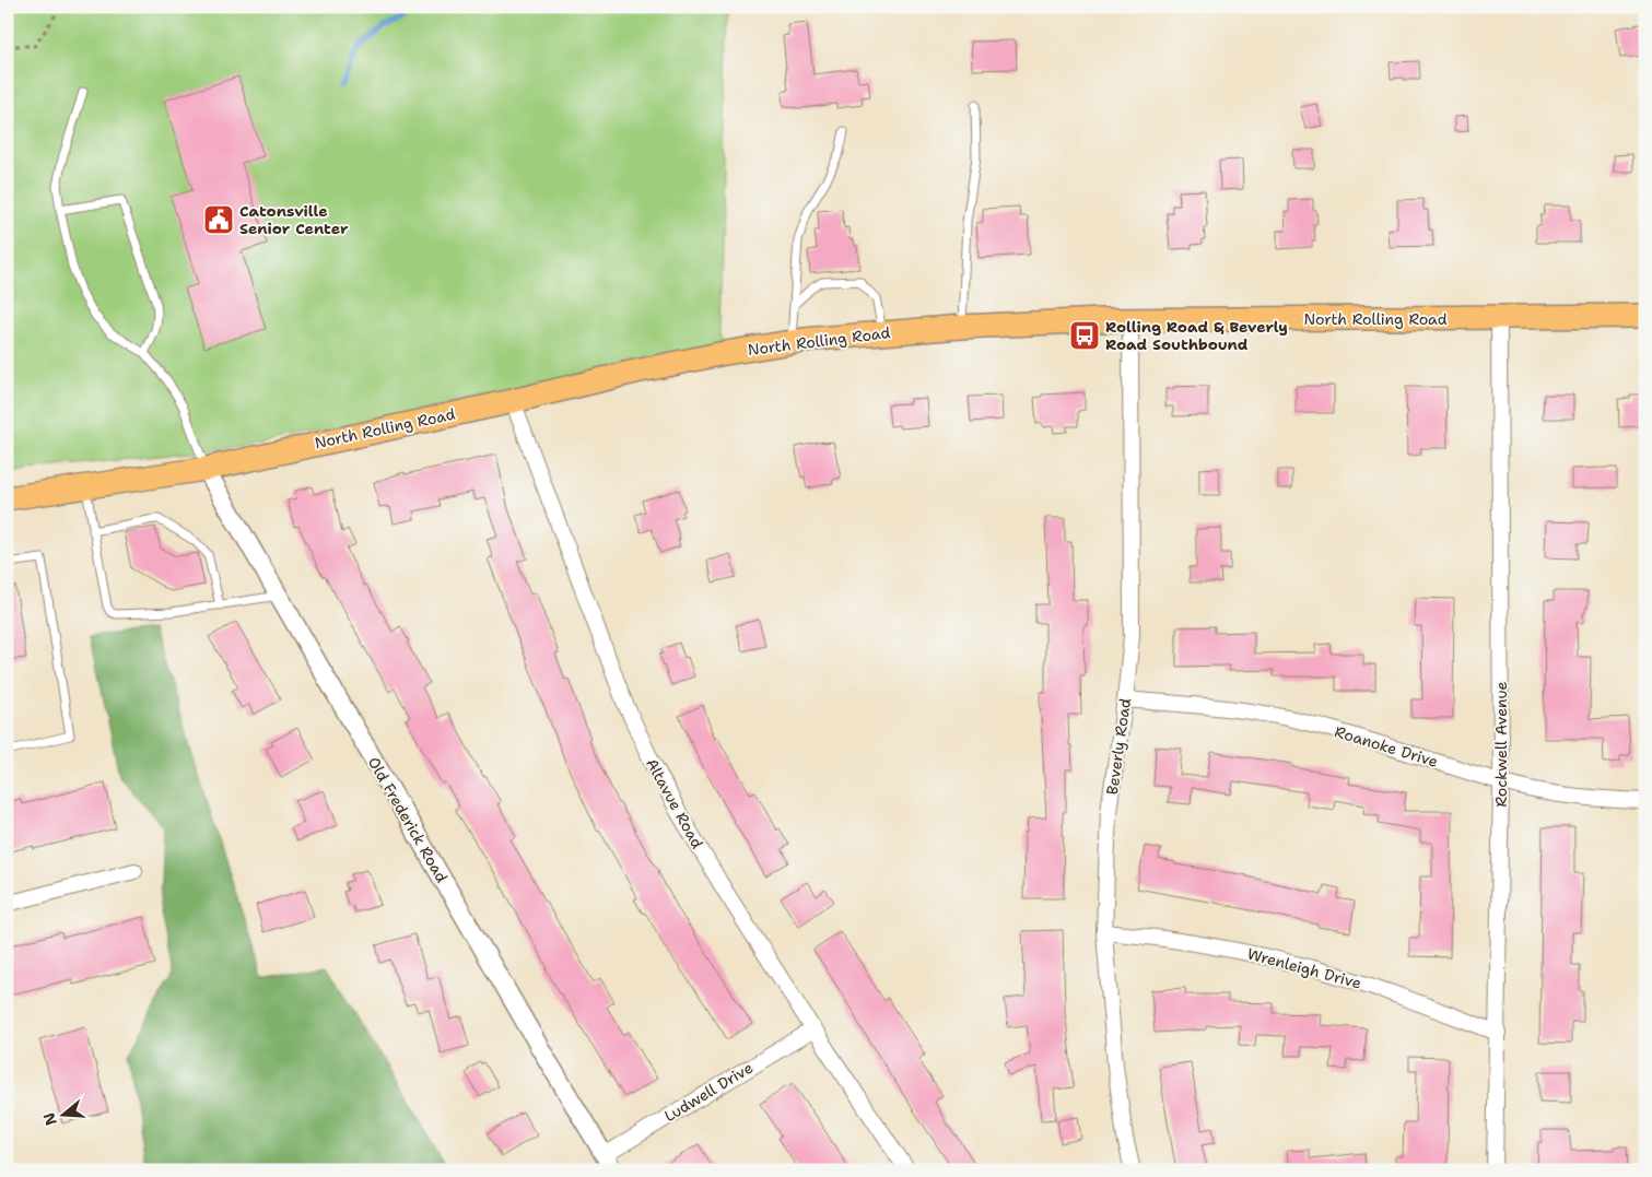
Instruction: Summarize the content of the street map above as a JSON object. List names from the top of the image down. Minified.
{"streets":{"main road":["North Rolling Road"],"street":["Rockwell Avenue","Beverly Road","Roanoke Drive","Altavue Road","Old Frederick Road","Wrenleigh Drive","Ludwell Drive"]},"crossings":[["North Rolling Road","Rockwell Avenue"],["North Rolling Road","Beverly Road"],["North Rolling Road","Altavue Road"],["North Rolling Road","Old Frederick Road"],["Rockwell Avenue","Roanoke Drive"],["Rockwell Avenue","Wrenleigh Drive"],["Beverly Road","Roanoke Drive"],["Beverly Road","Wrenleigh Drive"],["Altavue Road","Ludwell Drive"],["Old Frederick Road","Ludwell Drive"]],"places":{"public building":["Catonsville Senior Center"],"bus stop":["Rolling Road & Beverly Road Southbound"]},"north":"left"}
